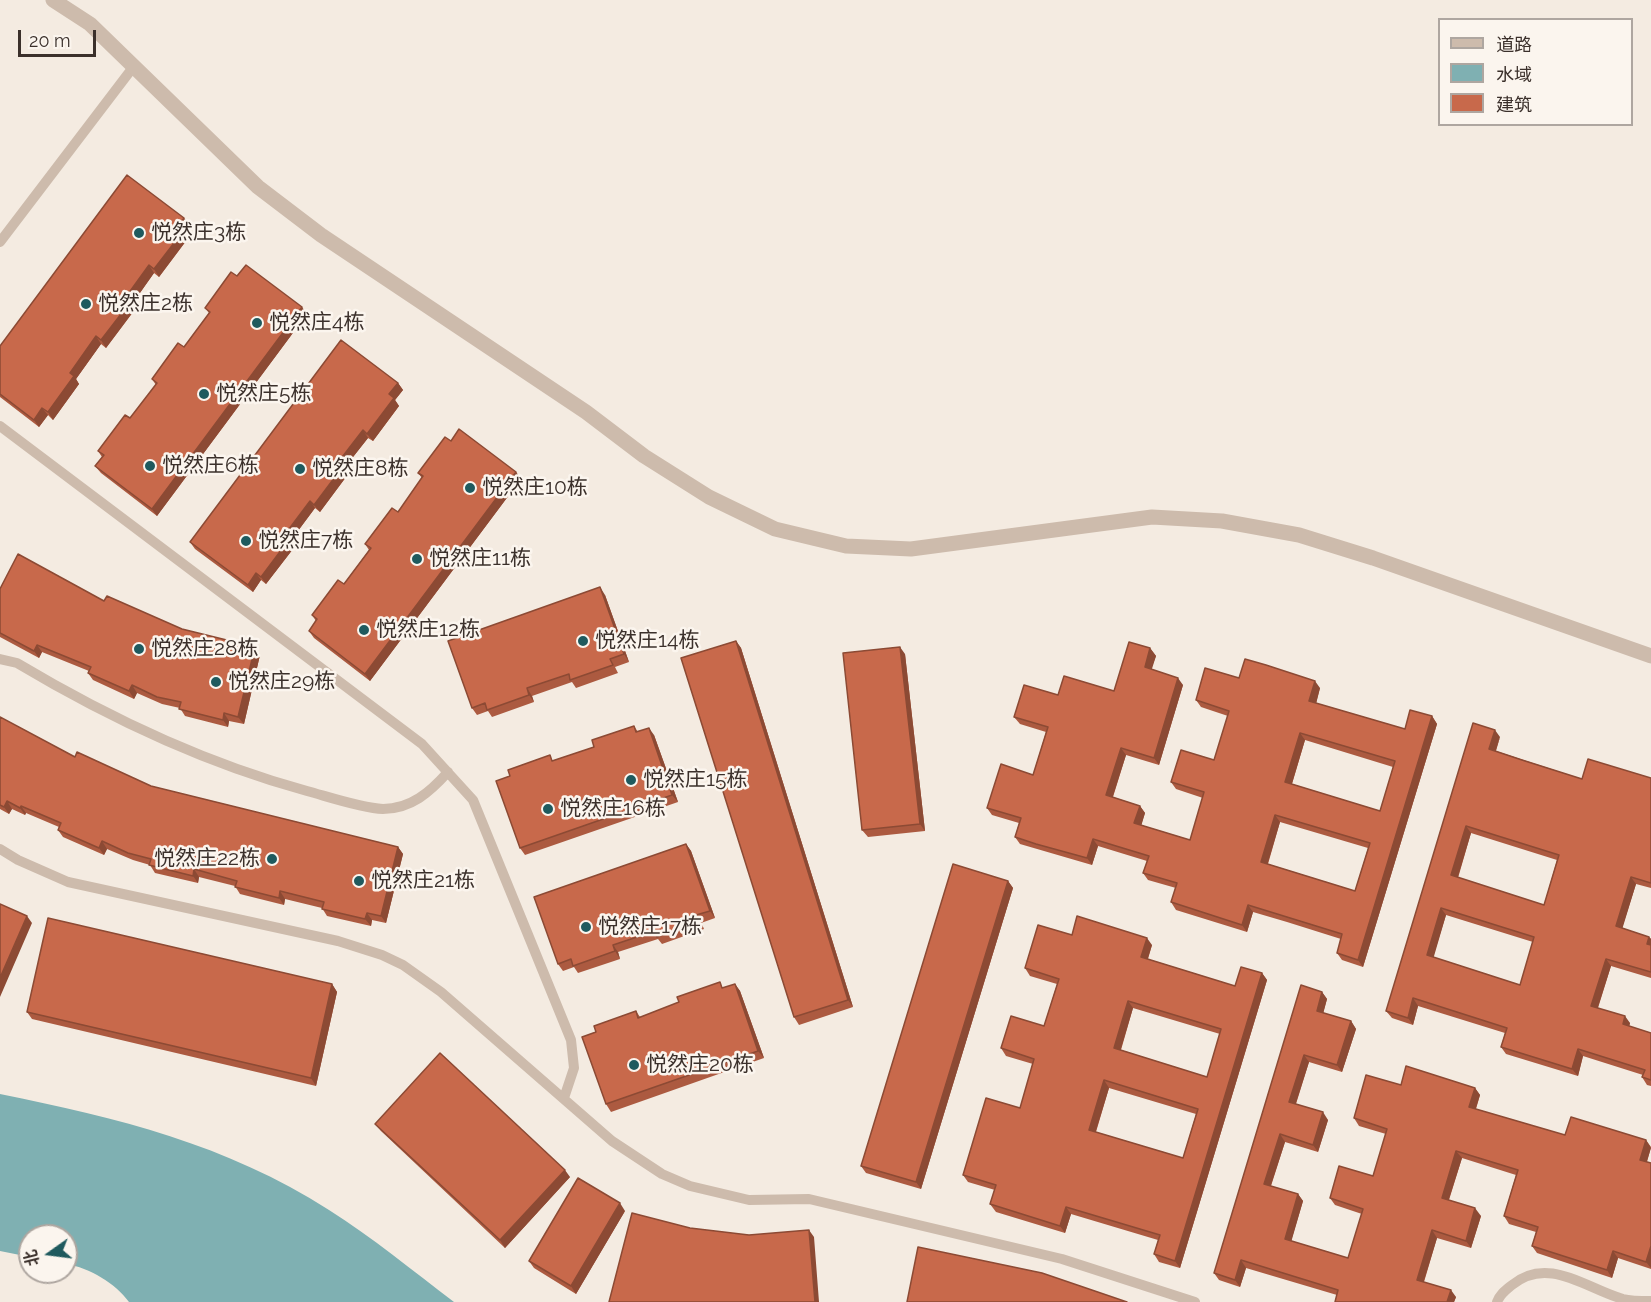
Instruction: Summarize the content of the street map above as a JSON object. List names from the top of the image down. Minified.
{"places":["悦然庄3栋","悦然庄2栋","悦然庄4栋","悦然庄5栋","悦然庄6栋","悦然庄8栋","悦然庄10栋","悦然庄7栋","悦然庄11栋","悦然庄12栋","悦然庄14栋","悦然庄28栋","悦然庄29栋","悦然庄15栋","悦然庄16栋","悦然庄22栋","悦然庄21栋","悦然庄17栋","悦然庄20栋"],"legend":["道路","水域","建筑"],"scale_bar":"20 m","north":"left"}
